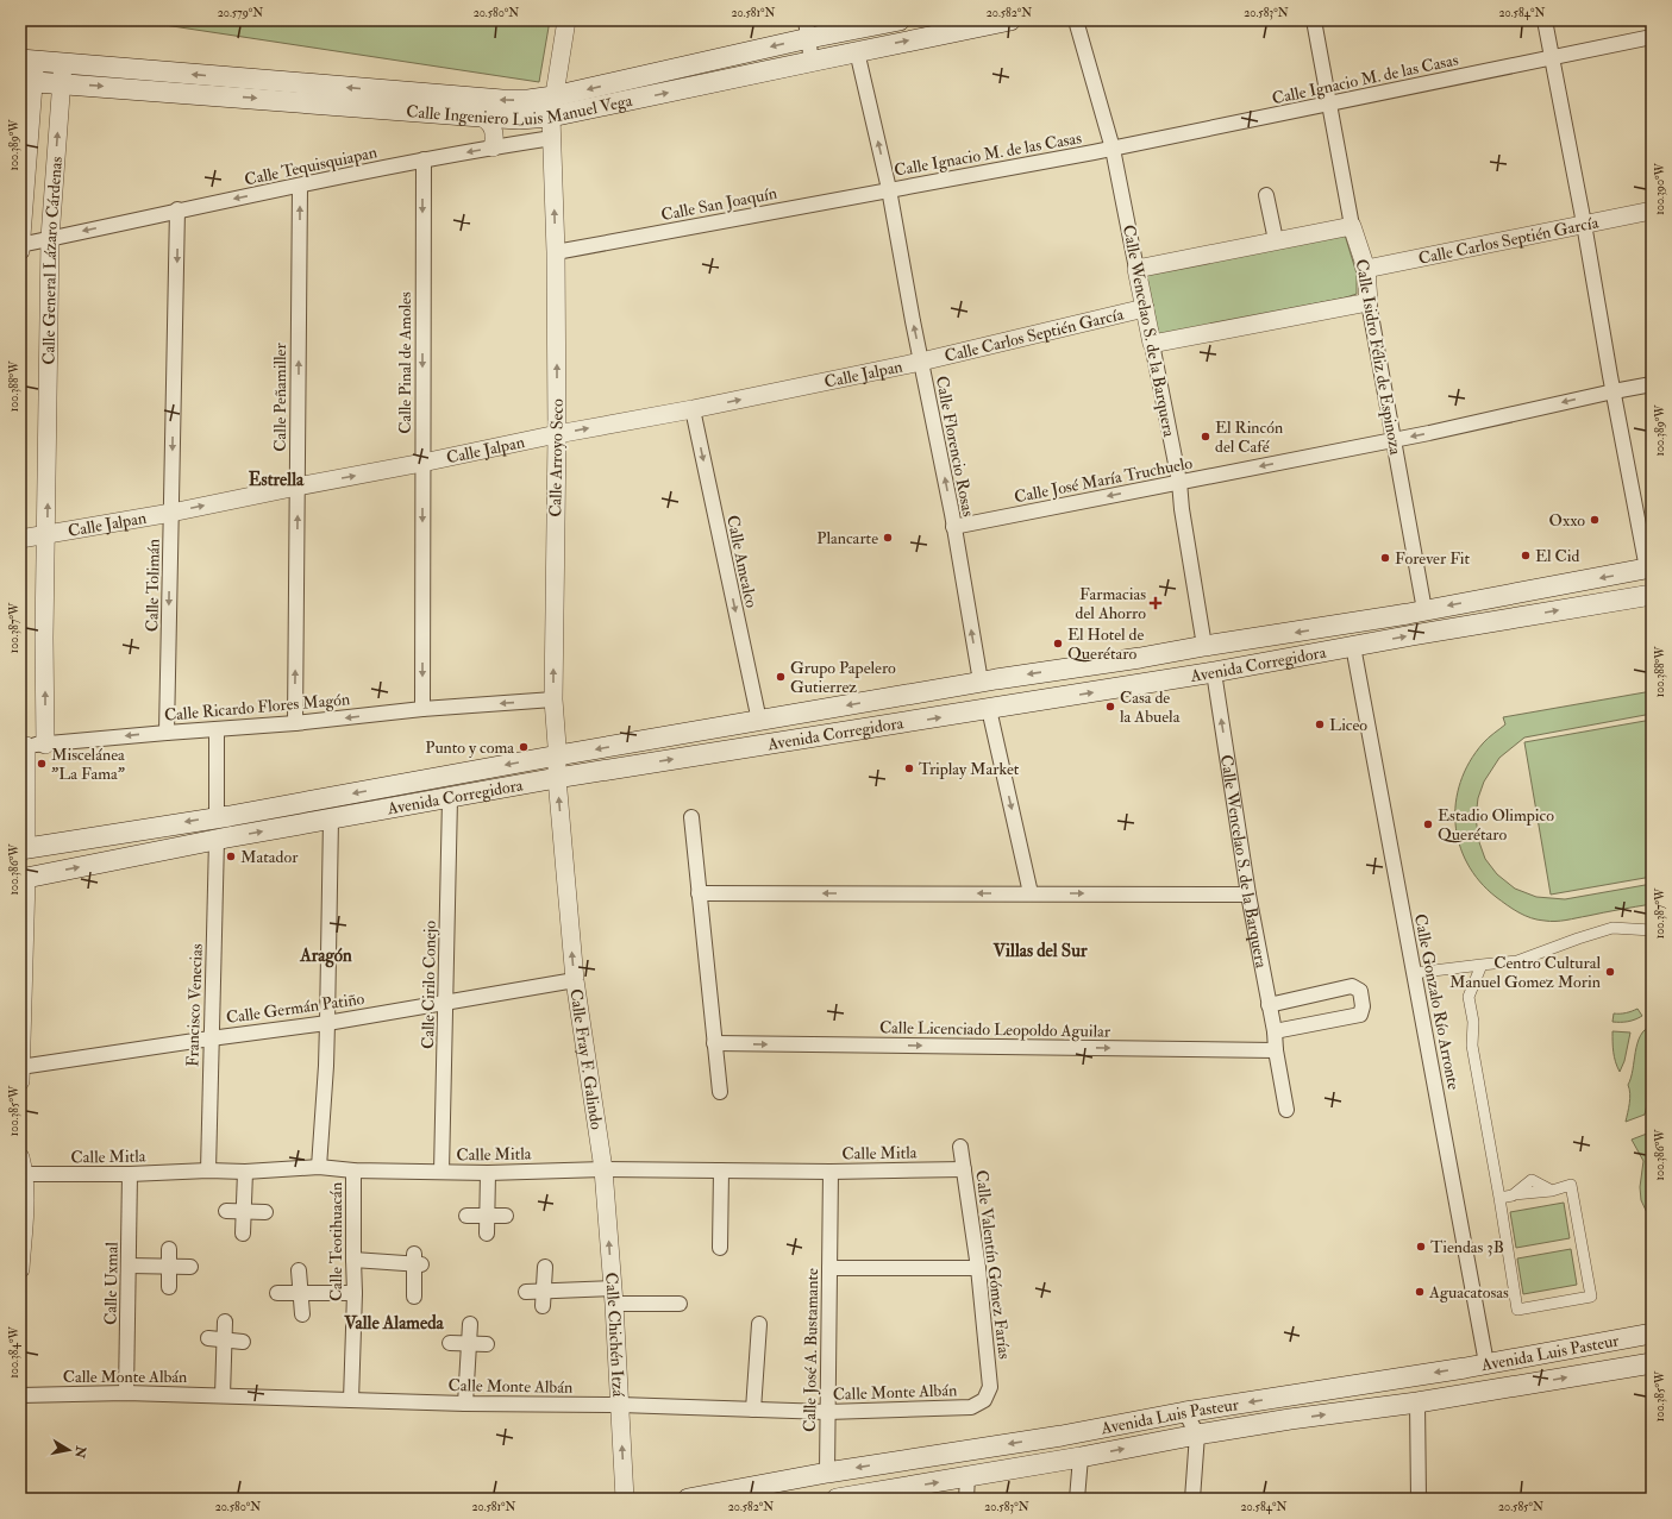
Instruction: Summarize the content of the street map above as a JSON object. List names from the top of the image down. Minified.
{"streets":{"main road":["Calle Ingeniero Luis Manuel Vega","Avenida Corregidora","Avenida Luis Pasteur"],"street":["Calle Ignacio M. de las Casas","Calle Tequisquiapan","Calle San Joaquín","Calle Carlos Septién García","Calle General Lázaro Cárdenas","Calle Wencelao S. de la Barquera","Calle Isidro Féliz de Espinoza","Calle Pinal de Amoles","Calle Jalpan","Calle Peñamiller","Calle Florencio Rosas","Calle Arroyo Seco","Calle José María Truchuelo","Calle Amealco","Calle Tolimán","Calle Ricardo Flores Magón","Calle Cirilo Conejo","Calle Gonzalo Río Arronte","Francisco Venecias","Calle Germán Patiño","Calle Licenciado Leopoldo Aguilar","Calle Fray F. Galindo","Calle Mitla","Calle Teotihuacán","Calle Valentín Gómez Farías","Calle Uxmal","Calle Chichén Itzá","Calle José A. Bustamante","Calle Monte Albán"]},"crossings":[["Calle Ignacio M. de las Casas","Calle San Joaquín"],["Calle Ignacio M. de las Casas","Calle Wencelao S. de la Barquera"],["Calle Ignacio M. de las Casas","Calle Isidro Féliz de Espinoza"],["Calle Ignacio M. de las Casas","Calle Florencio Rosas"],["Calle Ingeniero Luis Manuel Vega","Calle General Lázaro Cárdenas"],["Calle Ingeniero Luis Manuel Vega","Calle Florencio Rosas"],["Calle Ingeniero Luis Manuel Vega","Calle Arroyo Seco"],["Calle Tequisquiapan","Calle General Lázaro Cárdenas"],["Calle Tequisquiapan","Calle Pinal de Amoles"],["Calle Tequisquiapan","Calle Peñamiller"],["Calle Tequisquiapan","Calle Arroyo Seco"],["Calle Tequisquiapan","Calle Tolimán"],["Calle San Joaquín","Calle Florencio Rosas"],["Calle San Joaquín","Calle Arroyo Seco"],["Calle Carlos Septién García","Calle Wencelao S. de la Barquera"],["Calle Carlos Septién García","Calle Isidro Féliz de Espinoza"],["Calle Carlos Septién García","Calle Jalpan"],["Calle Carlos Septién García","Calle Florencio Rosas"],["Calle General Lázaro Cárdenas","Calle Jalpan"],["Calle General Lázaro Cárdenas","Calle Ricardo Flores Magón"],["Calle Wencelao S. de la Barquera","Calle José María Truchuelo"],["Calle Wencelao S. de la Barquera","Avenida Corregidora"],["Calle Wencelao S. de la Barquera","Calle Licenciado Leopoldo Aguilar"],["Calle Isidro Féliz de Espinoza","Calle José María Truchuelo"],["Calle Isidro Féliz de Espinoza","Avenida Corregidora"],["Calle Pinal de Amoles","Calle Jalpan"],["Calle Pinal de Amoles","Calle Ricardo Flores Magón"],["Calle Jalpan","Calle Peñamiller"],["Calle Jalpan","Calle Florencio Rosas"],["Calle Jalpan","Calle Arroyo Seco"],["Calle Jalpan","Calle Amealco"],["Calle Jalpan","Calle Tolimán"],["Calle Peñamiller","Calle Ricardo Flores Magón"],["Calle Florencio Rosas","Calle José María Truchuelo"],["Calle Florencio Rosas","Avenida Corregidora"],["Calle Arroyo Seco","Avenida Corregidora"],["Calle Arroyo Seco","Calle Ricardo Flores Magón"],["Calle Arroyo Seco","Calle Fray F. Galindo"],["Calle Amealco","Avenida Corregidora"],["Calle Tolimán","Calle Ricardo Flores Magón"],["Avenida Corregidora","Calle Cirilo Conejo"],["Avenida Corregidora","Calle Gonzalo Río Arronte"],["Avenida Corregidora","Francisco Venecias"],["Avenida Corregidora","Calle Fray F. Galindo"],["Calle Cirilo Conejo","Calle Germán Patiño"],["Calle Cirilo Conejo","Calle Mitla"],["Calle Gonzalo Río Arronte","Avenida Luis Pasteur"],["Francisco Venecias","Calle Germán Patiño"],["Francisco Venecias","Calle Mitla"],["Calle Germán Patiño","Calle Fray F. Galindo"],["Calle Fray F. Galindo","Calle Mitla"],["Calle Fray F. Galindo","Calle Chichén Itzá"],["Calle Mitla","Calle Teotihuacán"],["Calle Mitla","Calle Valentín Gómez Farías"],["Calle Mitla","Calle Uxmal"],["Calle Mitla","Calle Chichén Itzá"],["Calle Mitla","Calle José A. Bustamante"],["Calle Teotihuacán","Calle Monte Albán"],["Calle Valentín Gómez Farías","Calle Monte Albán"],["Calle Uxmal","Calle Monte Albán"],["Calle Chichén Itzá","Calle Monte Albán"],["Calle José A. Bustamante","Avenida Luis Pasteur"],["Calle José A. Bustamante","Calle Monte Albán"]],"one_way":["Calle Tequisquiapan","Calle General Lázaro Cárdenas","Calle Pinal de Amoles","Calle Jalpan","Calle Peñamiller","Calle Florencio Rosas","Calle Arroyo Seco","Calle José María Truchuelo","Calle Amealco","Calle Tolimán","Calle Ricardo Flores Magón","Calle Licenciado Leopoldo Aguilar"],"districts":["Estrella","Villas del Sur","Aragón","Valle Alameda"],"places":{"other":["El Rincón del Café","Oxxo","Plancarte","El Cid","Forever Fit","El Hotel de Querétaro","Grupo Papelero Gutierrez","Casa de la Abuela","Liceo","Punto y coma","Miscelánea \"La Fama\"","Triplay Market","Estadio Olimpico Querétaro","Matador","Centro Cultural Manuel Gomez Morin","Tiendas 3B","Aguacatosas"],"health":["Farmacias del Ahorro"]},"north":"right","coordinates":["20.579°N","20.580°N","20.581°N","20.582°N","20.583°N","20.584°N","100.389°W","100.390°W","100.388°W","100.387°W","100.386°W","100.385°W","100.384°W","20.585°N"]}
